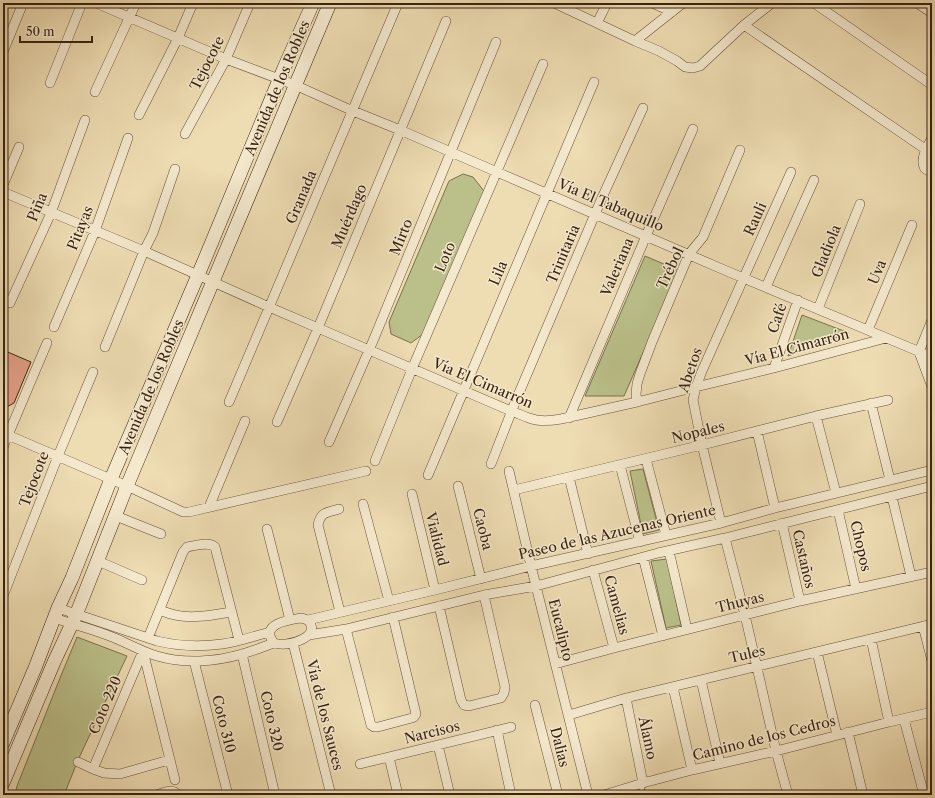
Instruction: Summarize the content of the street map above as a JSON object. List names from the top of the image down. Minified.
{"streets":{"street":["Tejocote","Avenida de los Robles","Granada","Vía El Tabaquillo","Piña","Muérdago","Rauli","Pitayas","Mirto","Gladiola","Trinitaria","Loto","Valeriana","Trébol","Uva","Lila","Café","Vía El Cimarrón","Abetos","Nopales","Caoba","Paseo de las Azucenas Oriente","Vialidad","Chopos","Castaños","Thuyas","Camelias","Eucalipto","Tules","Coto 220","Vía de los Sauces","Coto 320","Coto 310","Narcisos","Álamo","Camino de los Cedros","Dalias"]},"crossings":[["Tejocote","Vía El Tabaquillo"],["Avenida de los Robles","Vía El Tabaquillo"],["Avenida de los Robles","Vía El Cimarrón"],["Granada","Vía El Tabaquillo"],["Granada","Vía El Cimarrón"],["Vía El Tabaquillo","Muérdago"],["Vía El Tabaquillo","Rauli"],["Vía El Tabaquillo","Mirto"],["Vía El Tabaquillo","Gladiola"],["Vía El Tabaquillo","Trinitaria"],["Vía El Tabaquillo","Loto"],["Vía El Tabaquillo","Valeriana"],["Vía El Tabaquillo","Trébol"],["Vía El Tabaquillo","Uva"],["Vía El Tabaquillo","Lila"],["Vía El Tabaquillo","Café"],["Vía El Tabaquillo","Vía El Cimarrón"],["Vía El Tabaquillo","Abetos"],["Piña","Vía El Cimarrón"],["Muérdago","Vía El Cimarrón"],["Rauli","Abetos"],["Pitayas","Vía El Cimarrón"],["Mirto","Vía El Cimarrón"],["Trinitaria","Vía El Cimarrón"],["Loto","Vía El Cimarrón"],["Valeriana","Vía El Cimarrón"],["Trébol","Vía El Cimarrón"],["Lila","Vía El Cimarrón"],["Café","Vía El Cimarrón"],["Vía El Cimarrón","Abetos"],["Abetos","Nopales"],["Abetos","Paseo de las Azucenas Oriente"],["Nopales","Eucalipto"],["Caoba","Paseo de las Azucenas Oriente"],["Paseo de las Azucenas Oriente","Vialidad"],["Paseo de las Azucenas Oriente","Eucalipto"],["Chopos","Thuyas"],["Castaños","Thuyas"],["Thuyas","Camelias"],["Thuyas","Eucalipto"],["Eucalipto","Tules"],["Tules","Álamo"],["Álamo","Camino de los Cedros"]],"scale_bar":"50 m"}
